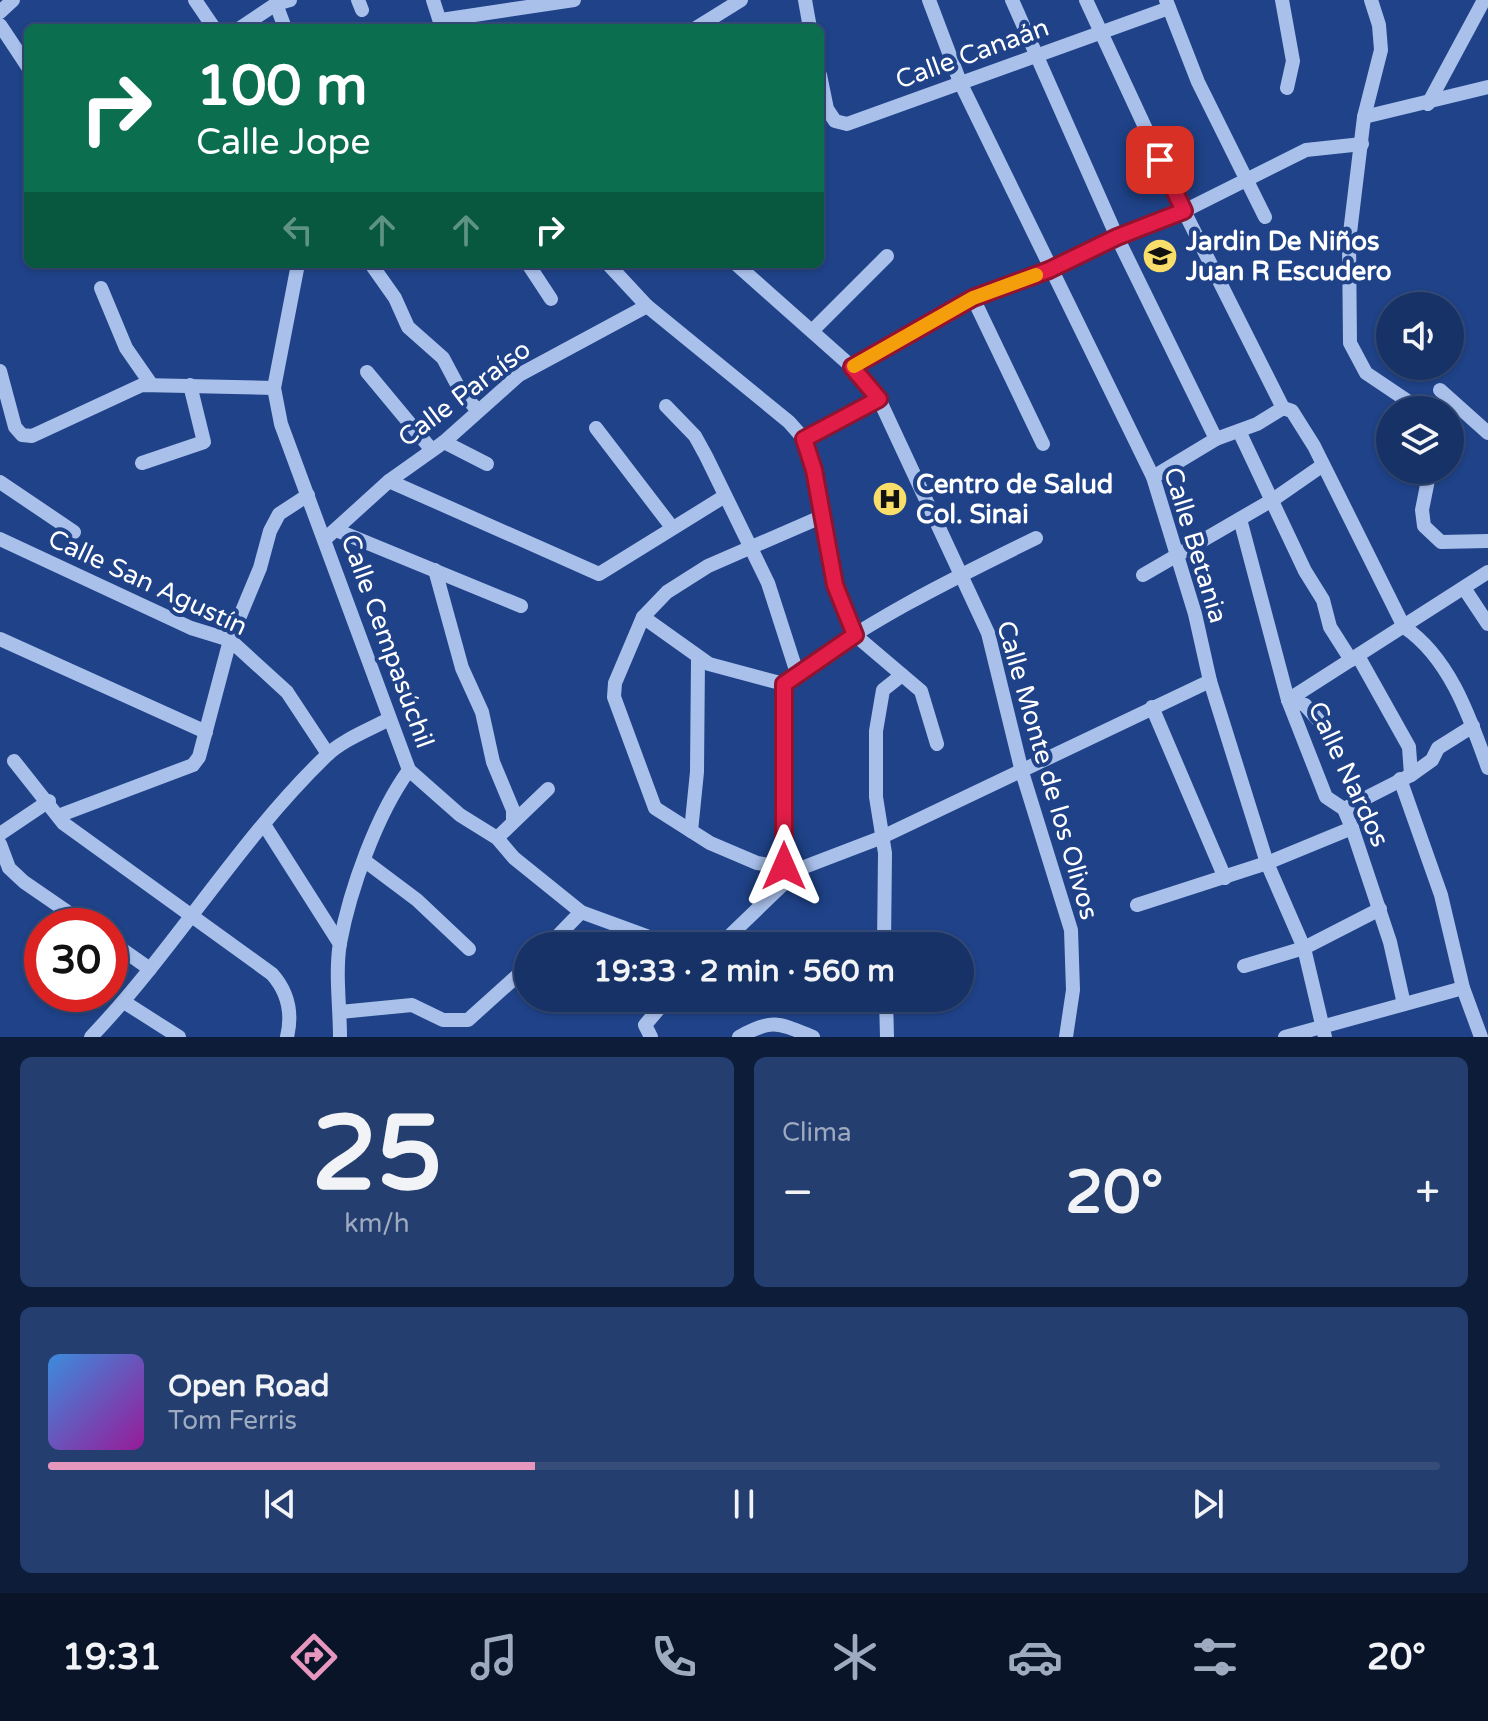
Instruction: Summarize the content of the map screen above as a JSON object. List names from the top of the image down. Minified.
{"streets":{"street":["Calle Canaán","Calle Paraíso","Calle Betania","Calle San Agustín","Calle Cempasúchil","Calle Monte de los Olivos","Calle Nardos"]},"crossings":[["Calle Canaán","Calle Betania"],["Calle Paraíso","Calle Cempasúchil"]],"places":{"school or university":["Jardin De Niños Juan R Escudero"],"hospital":["Centro de Salud Col. Sinai"]},"page":{"turn":["100 m","Calle Jope"],"limit":"30","trip":"19:33 · 2 min · 560 m","tile":[["25","km/h"],"Clima"],"heat":["−","20°","+"],"song":["Open Road","Tom Ferris"],"tabs":["19:31","20°"]}}
